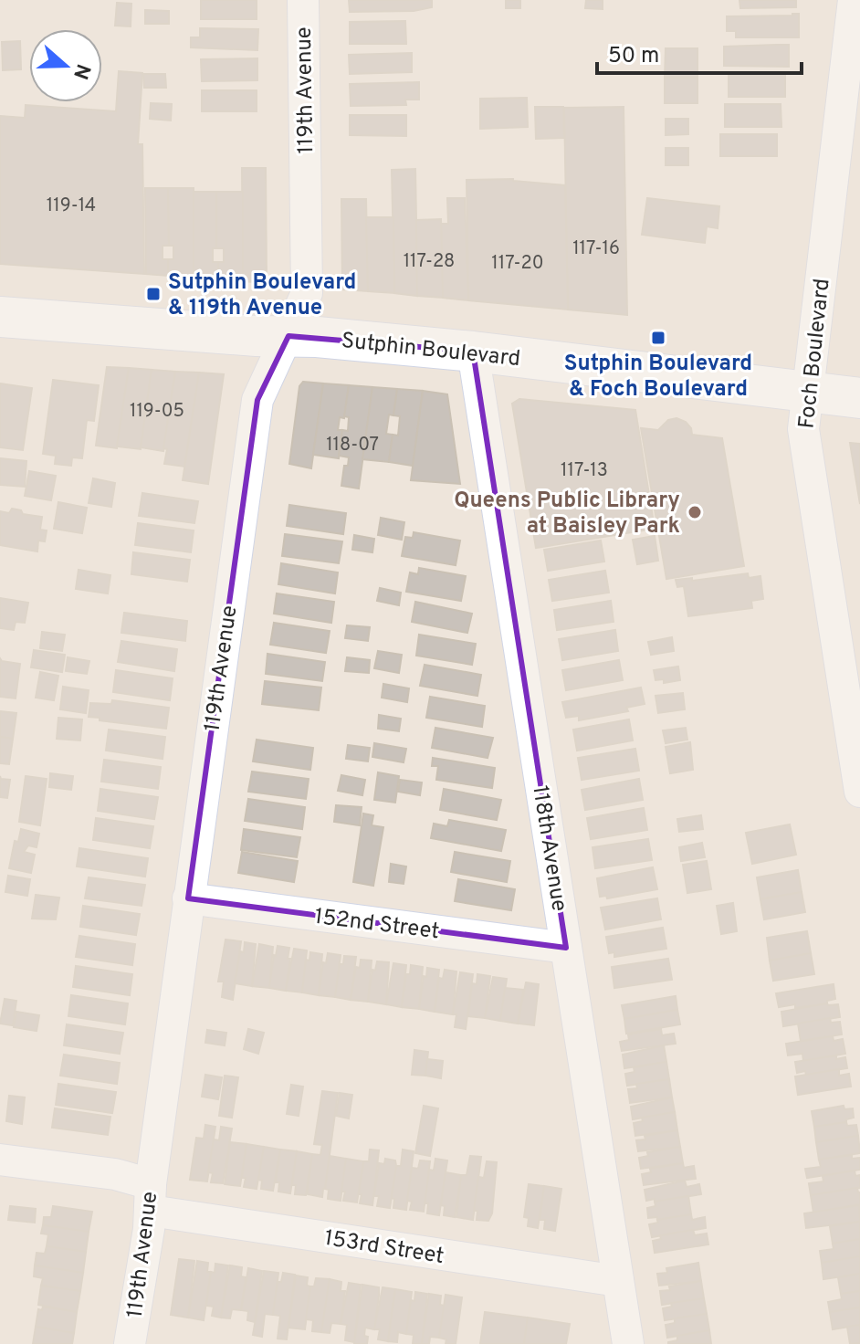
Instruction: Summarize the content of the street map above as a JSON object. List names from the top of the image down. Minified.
{"streets":{"main road":["Sutphin Boulevard"],"street":["119th Avenue","Foch Boulevard","118th Avenue","152nd Street","153rd Street"]},"crossings":[["119th Avenue","Sutphin Boulevard"],["119th Avenue","152nd Street"],["119th Avenue","153rd Street"],["Sutphin Boulevard","Foch Boulevard"],["Sutphin Boulevard","118th Avenue"],["118th Avenue","152nd Street"],["118th Avenue","153rd Street"]],"places":{"transit":["Sutphin Boulevard & 119th Avenue","Sutphin Boulevard & Foch Boulevard"],"other":["Queens Public Library at Baisley Park"]},"house_numbers":["119-14","117-16","117-28","117-20","119-05","118-07","117-13"],"scale_bar":"50 m","north":"right"}
